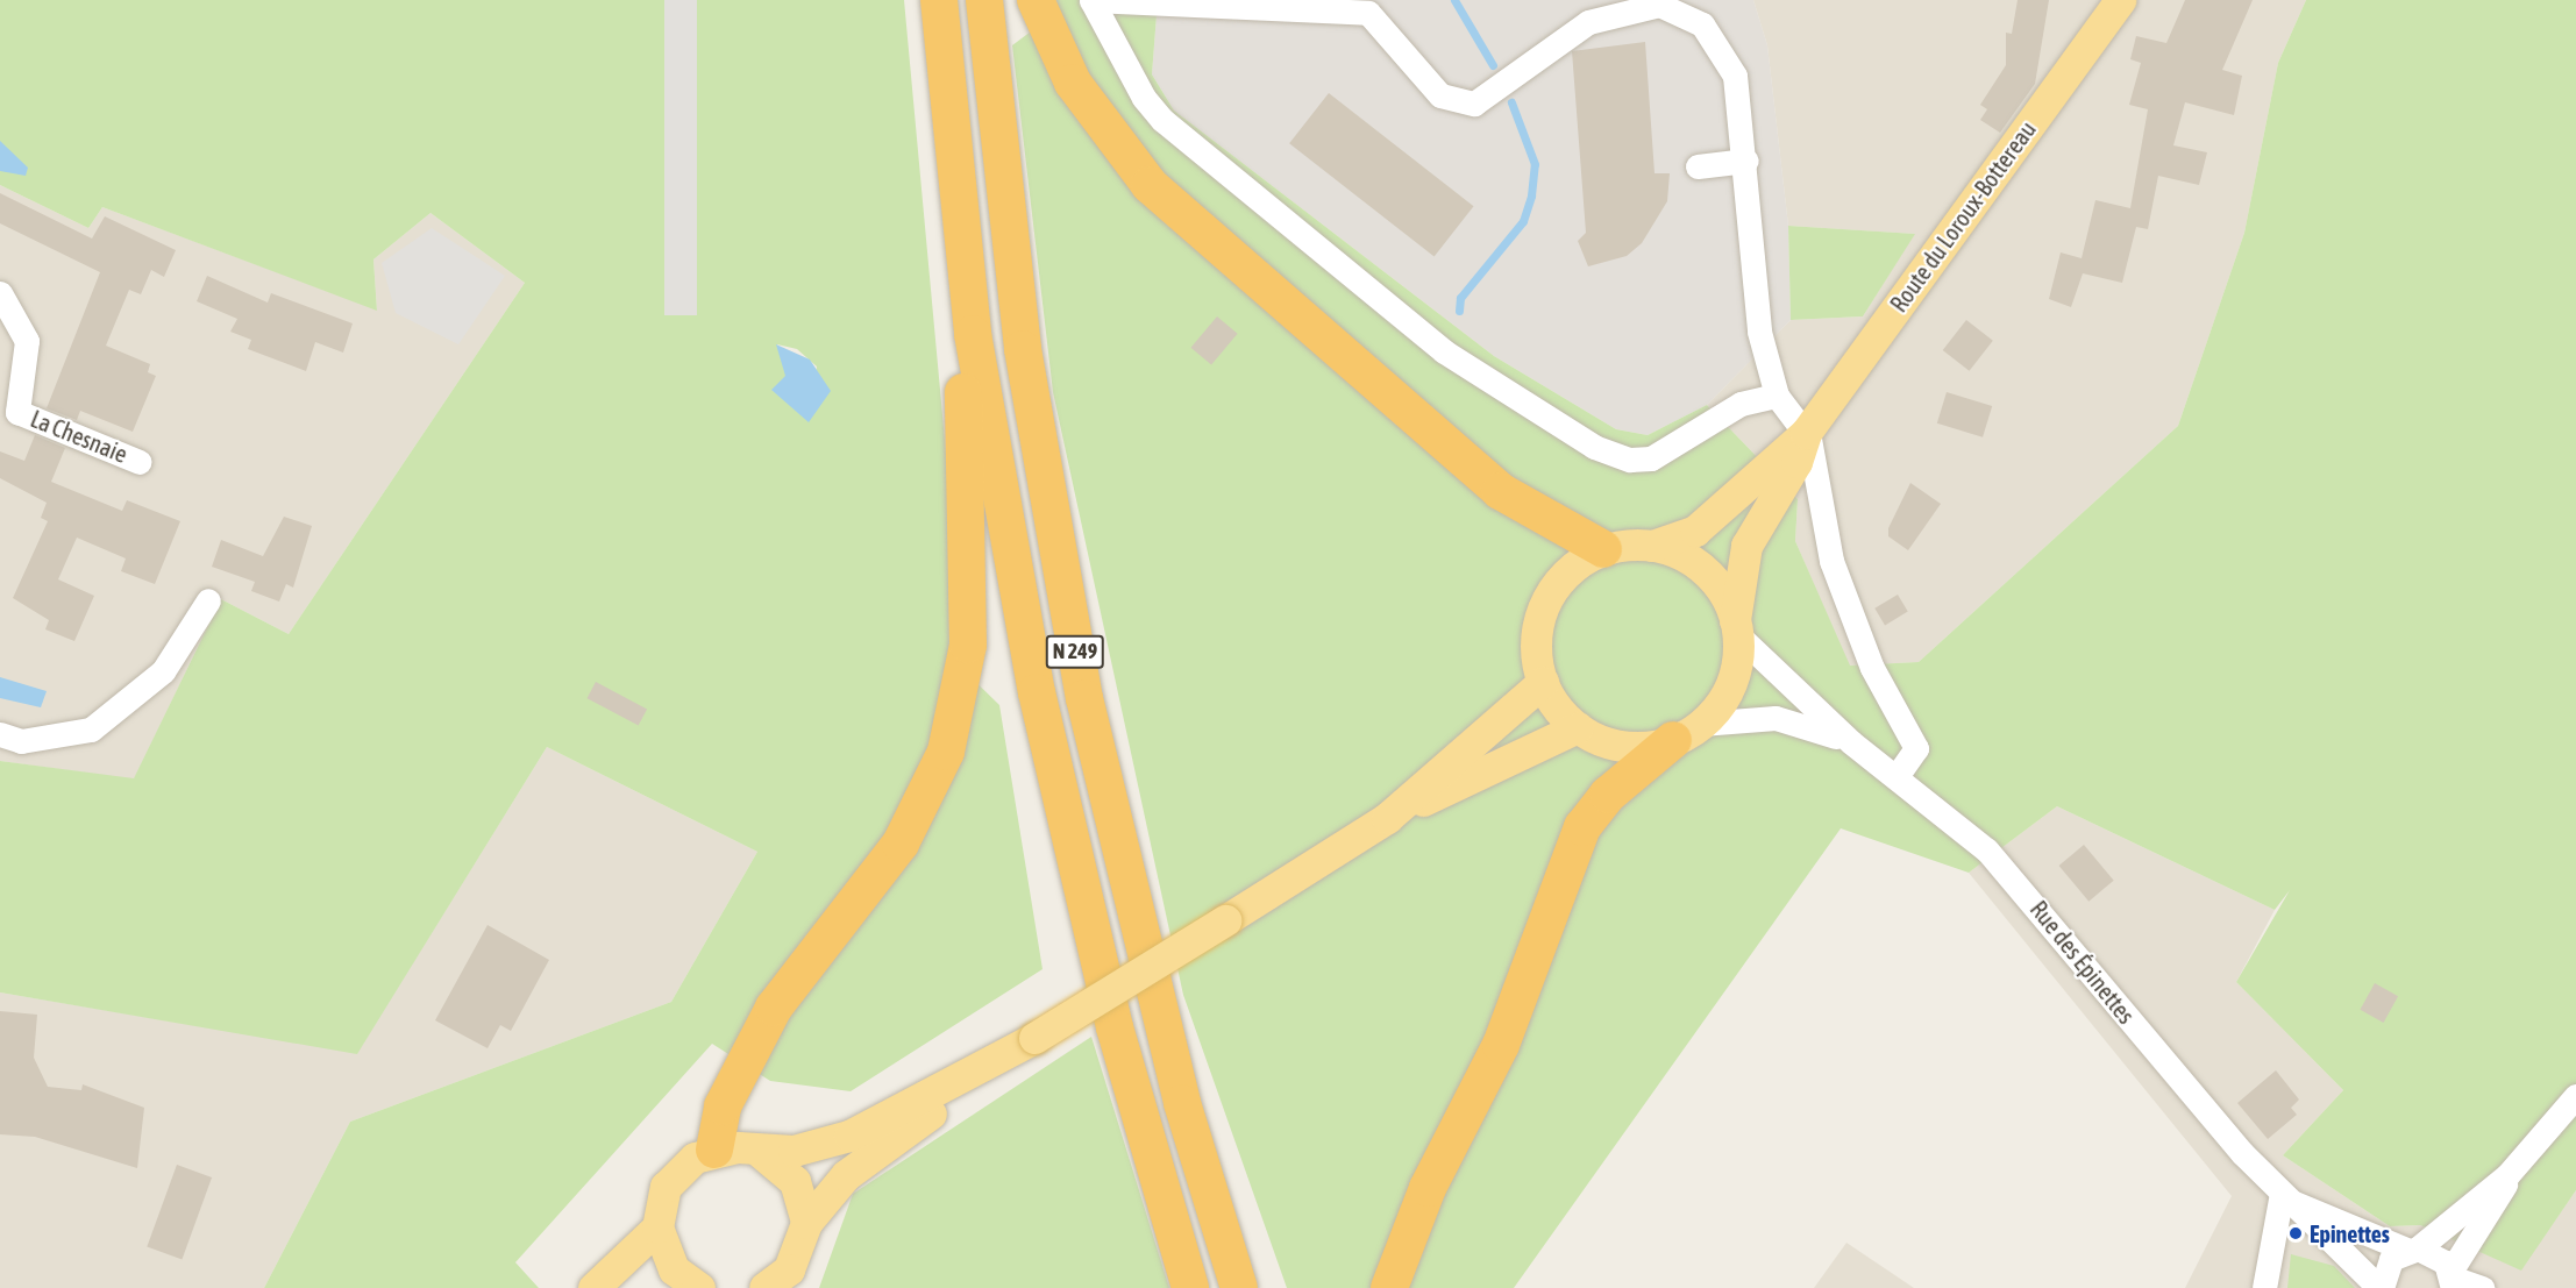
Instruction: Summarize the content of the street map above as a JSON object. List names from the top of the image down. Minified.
{"streets":{"highway":["N 249"],"main road":["Route du Loroux-Bottereau"],"street":["La Chesnaie","Rue des Épinettes"]},"crossings":[["Route du Loroux-Bottereau","Rue des Épinettes"]],"places":["Epinettes"]}
